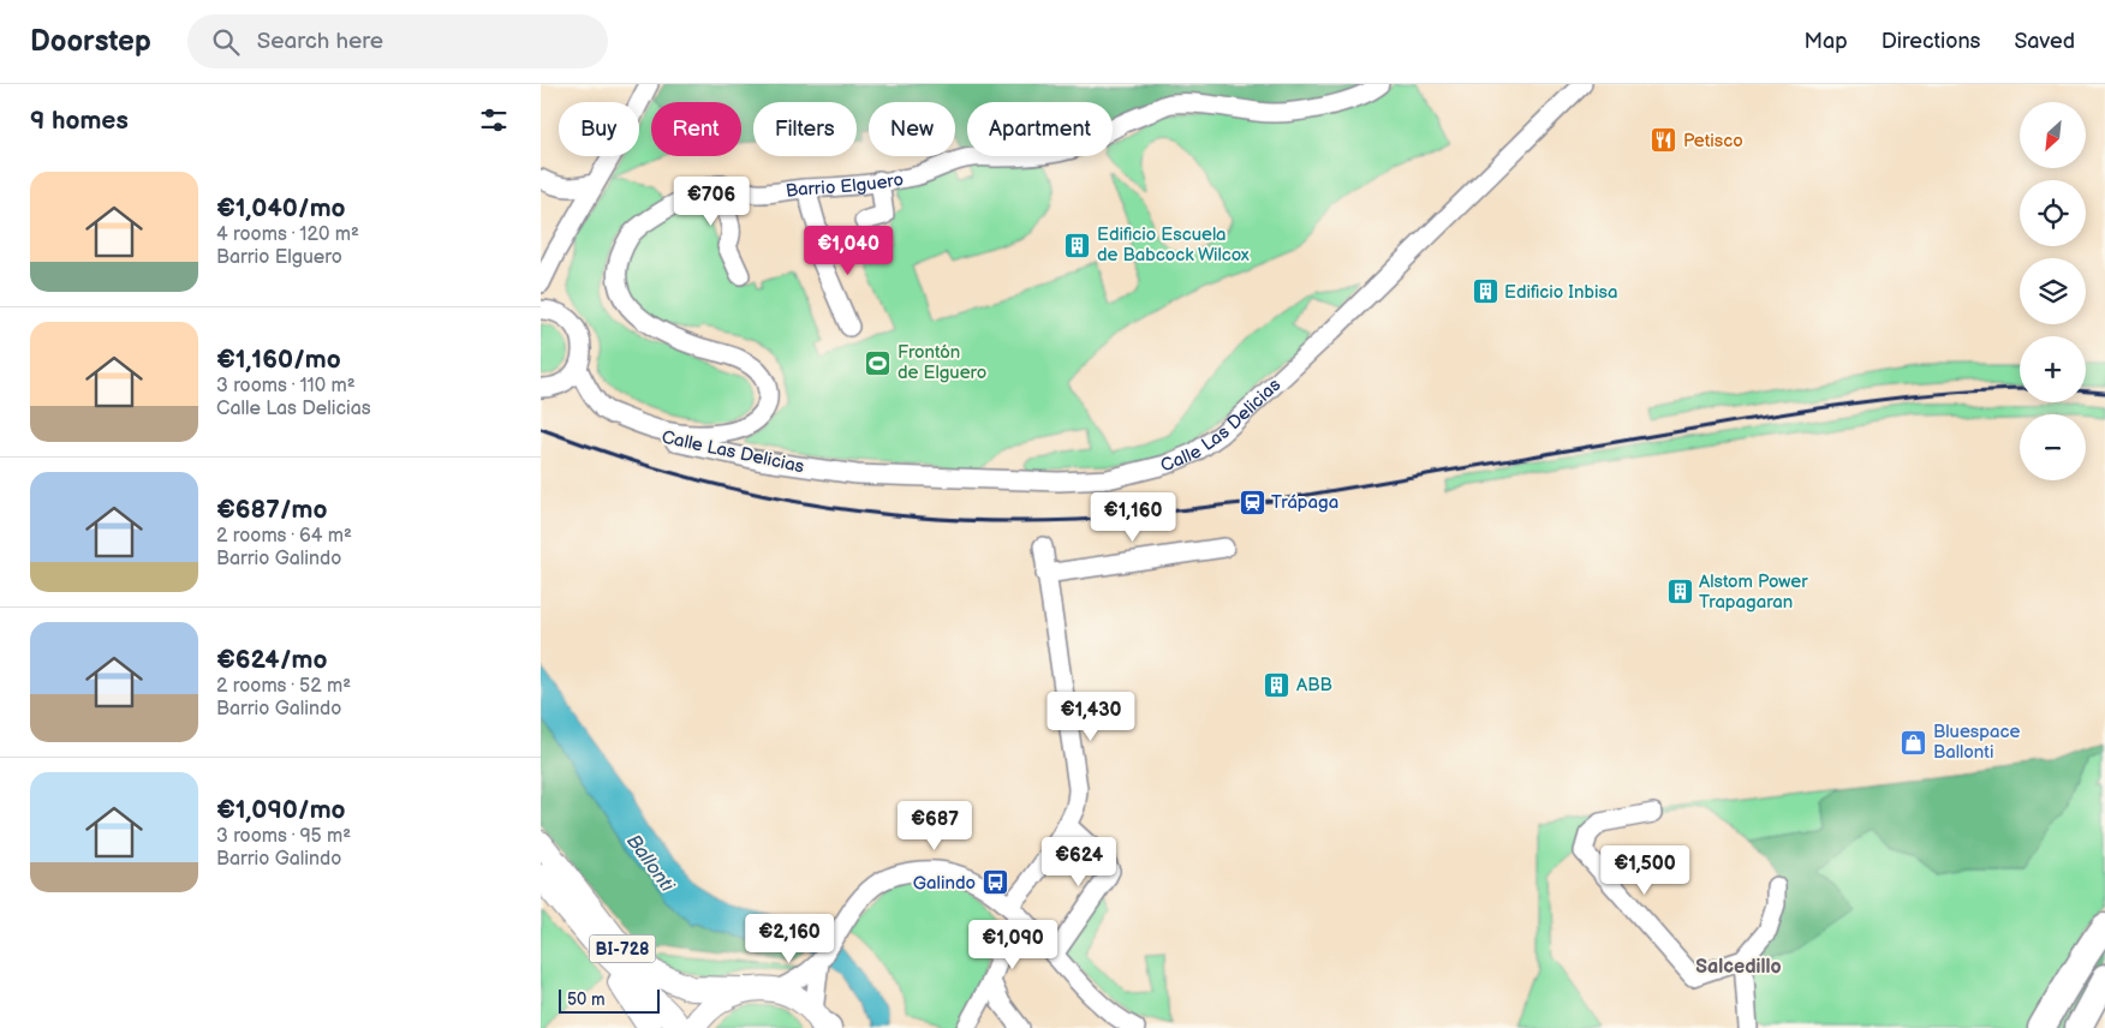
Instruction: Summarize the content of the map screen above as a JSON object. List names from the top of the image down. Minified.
{"streets":{"main road":["BI-728"],"street":["Barrio Elguero","Calle Las Delicias"]},"crossings":[["Barrio Elguero","Calle Las Delicias"]],"districts":["Salcedillo"],"water":["Ballonti"],"places":{"restaurant":["Petisco"],"building":["Edificio Escuela de Babcock Wilcox","Edificio Inbisa","Alstom Power Trapagaran","ABB"],"sports":["Frontón de Elguero"],"station":["Trápaga"],"shop":["Bluespace Ballonti"],"bus stop":["Galindo"]},"scale_bar":"50 m","north":"bottom left","page":{"header":"Doorstep","search":"Search here","nav":["Map","Directions","Saved"],"heading":"9 homes","map_buttons":["+","−"],"chip":["Buy","Rent","Filters","New","Apartment"],"list":[{"name":"€1,040/mo","note":"4 rooms · 120 m² · Barrio Elguero"},{"name":"€1,160/mo","note":"3 rooms · 110 m² · Calle Las Delicias"},{"name":"€687/mo","note":"2 rooms · 64 m² · Barrio Galindo"},{"name":"€624/mo","note":"2 rooms · 52 m² · Barrio Galindo"},{"name":"€1,090/mo","note":"3 rooms · 95 m² · Barrio Galindo"}],"price":["€706","€1,040","€1,160","€1,430","€687","€624","€1,500","€2,160","€1,090"],"scale":"50 m"}}
